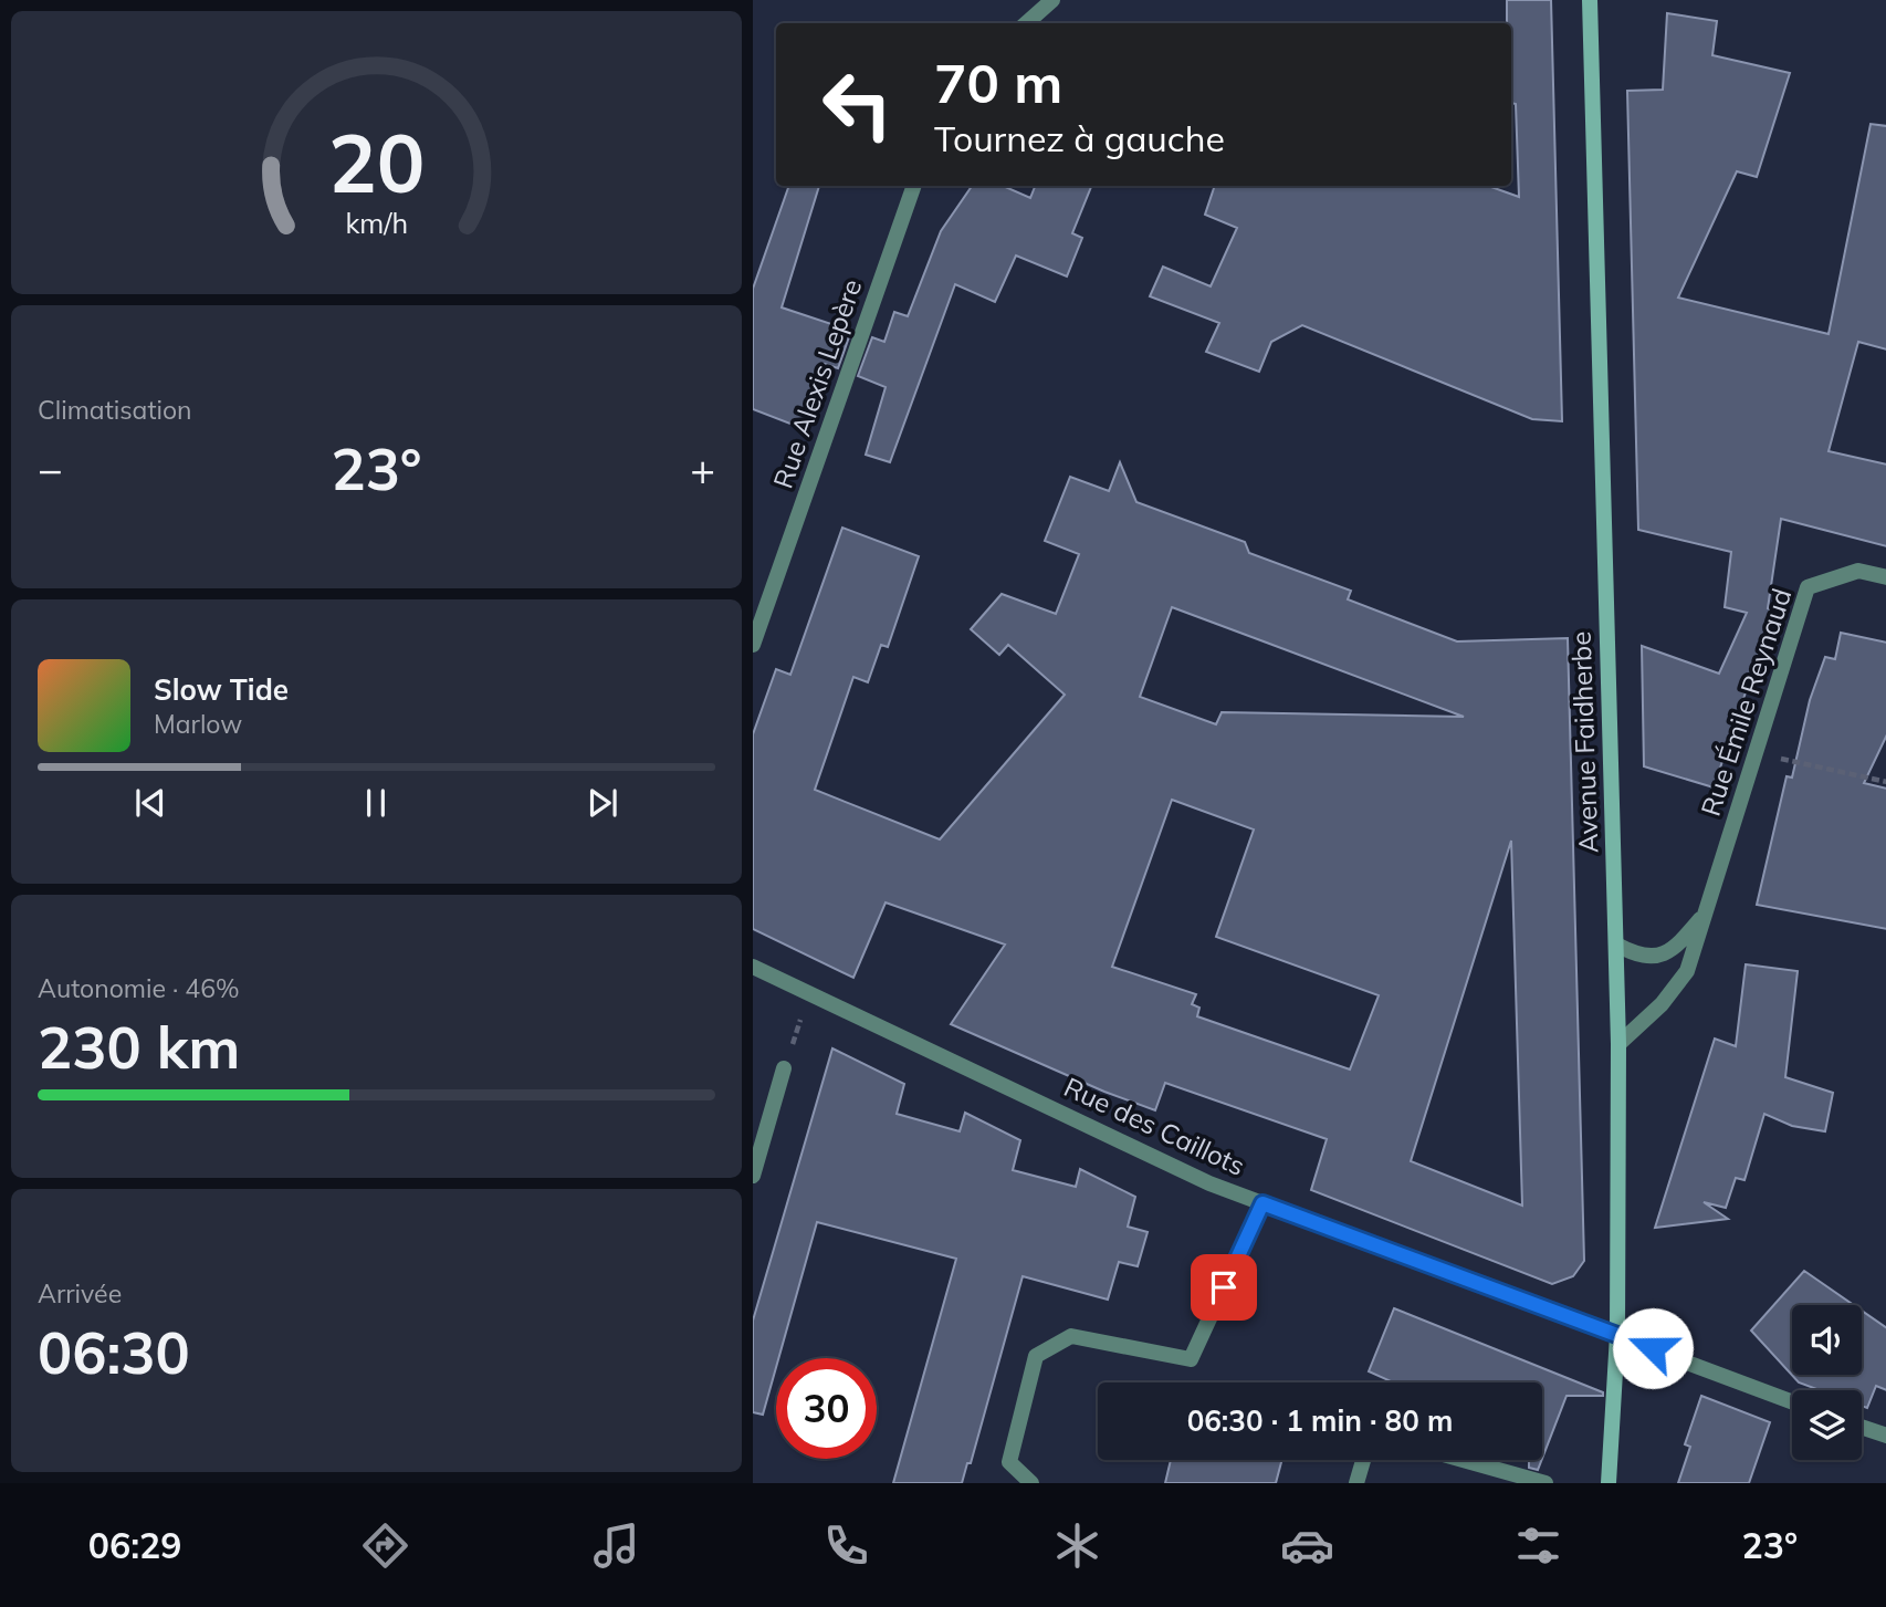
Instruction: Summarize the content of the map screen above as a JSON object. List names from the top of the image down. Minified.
{"streets":{"street":["Rue Alexis Lepère","Rue Émile Reynaud","Avenue Faidherbe","Rue des Caillots"]},"crossings":[["Rue Émile Reynaud","Avenue Faidherbe"],["Avenue Faidherbe","Rue des Caillots"]],"page":{"turn":["70 m","Tournez à gauche"],"tile":["Climatisation",["Autonomie · 46%","230 km"],["Arrivée","06:30"]],"heat":["−","23°","+"],"song":["Slow Tide","Marlow"],"limit":"30","trip":"06:30 · 1 min · 80 m","tabs":["06:29","23°"],"gauge":["20","km/h"]}}
